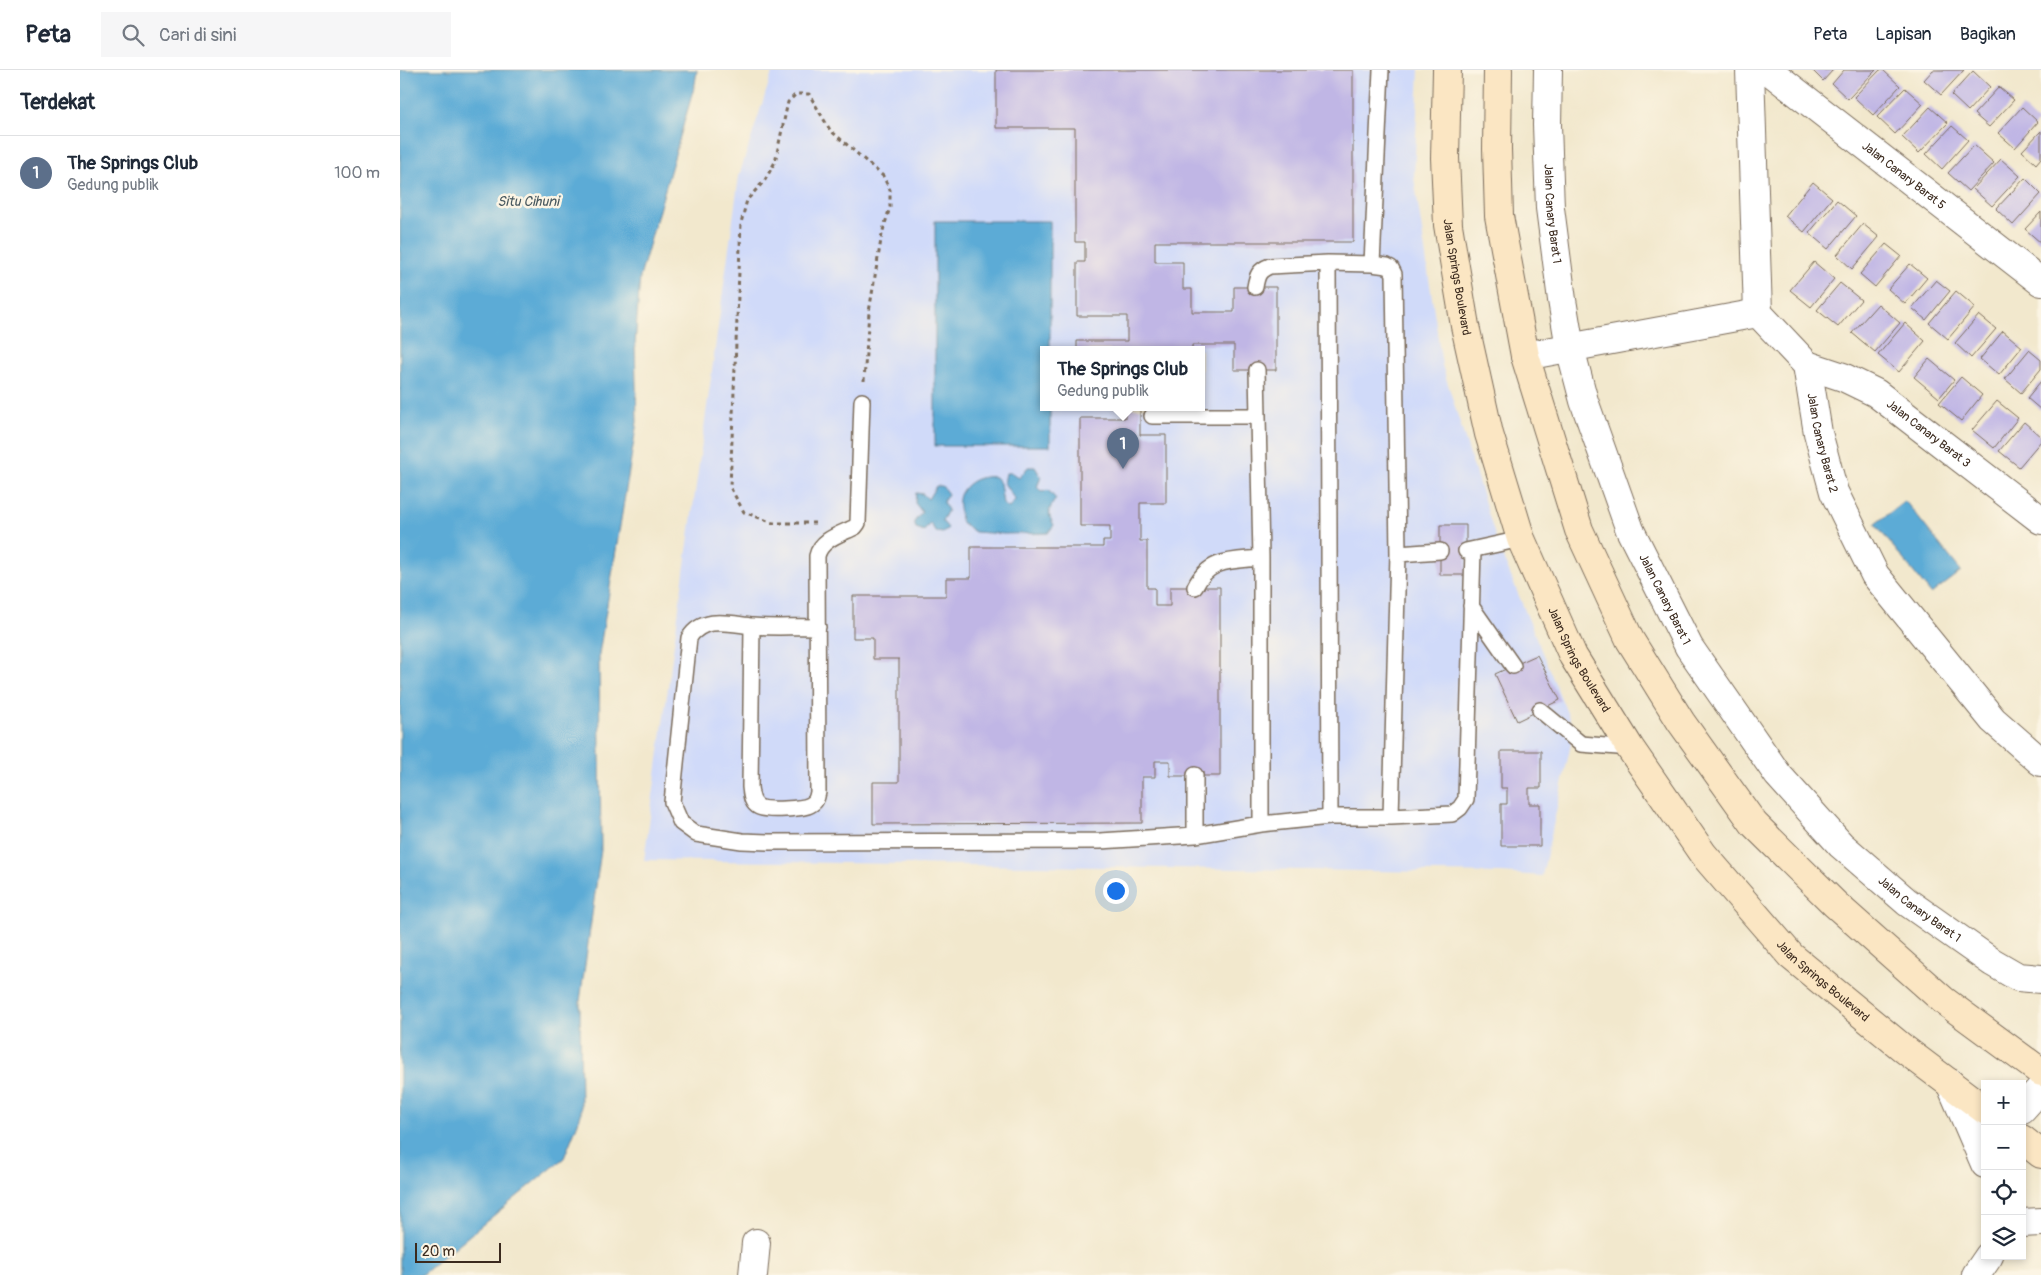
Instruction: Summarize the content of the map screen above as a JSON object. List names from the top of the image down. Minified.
{"streets":{"main road":["Jalan Springs Boulevard"],"street":["Jalan Canary Barat 5","Jalan Canary Barat 1","Jalan Canary Barat 3","Jalan Canary Barat 2"]},"crossings":[["Jalan Canary Barat 3","Jalan Canary Barat 2"]],"water":["Situ Cihuni"],"scale_bar":"20 m","page":{"header":"Peta","search":"Cari di sini","nav":["Peta","Lapisan","Bagikan"],"heading":"Terdekat","list":[{"mark":"1","name":"The Springs Club","note":"Gedung publik","value":"100 m"}],"popup":["The Springs Club","Gedung publik"],"pins":"1","map_buttons":["+","−"],"scale":"20 m"}}
